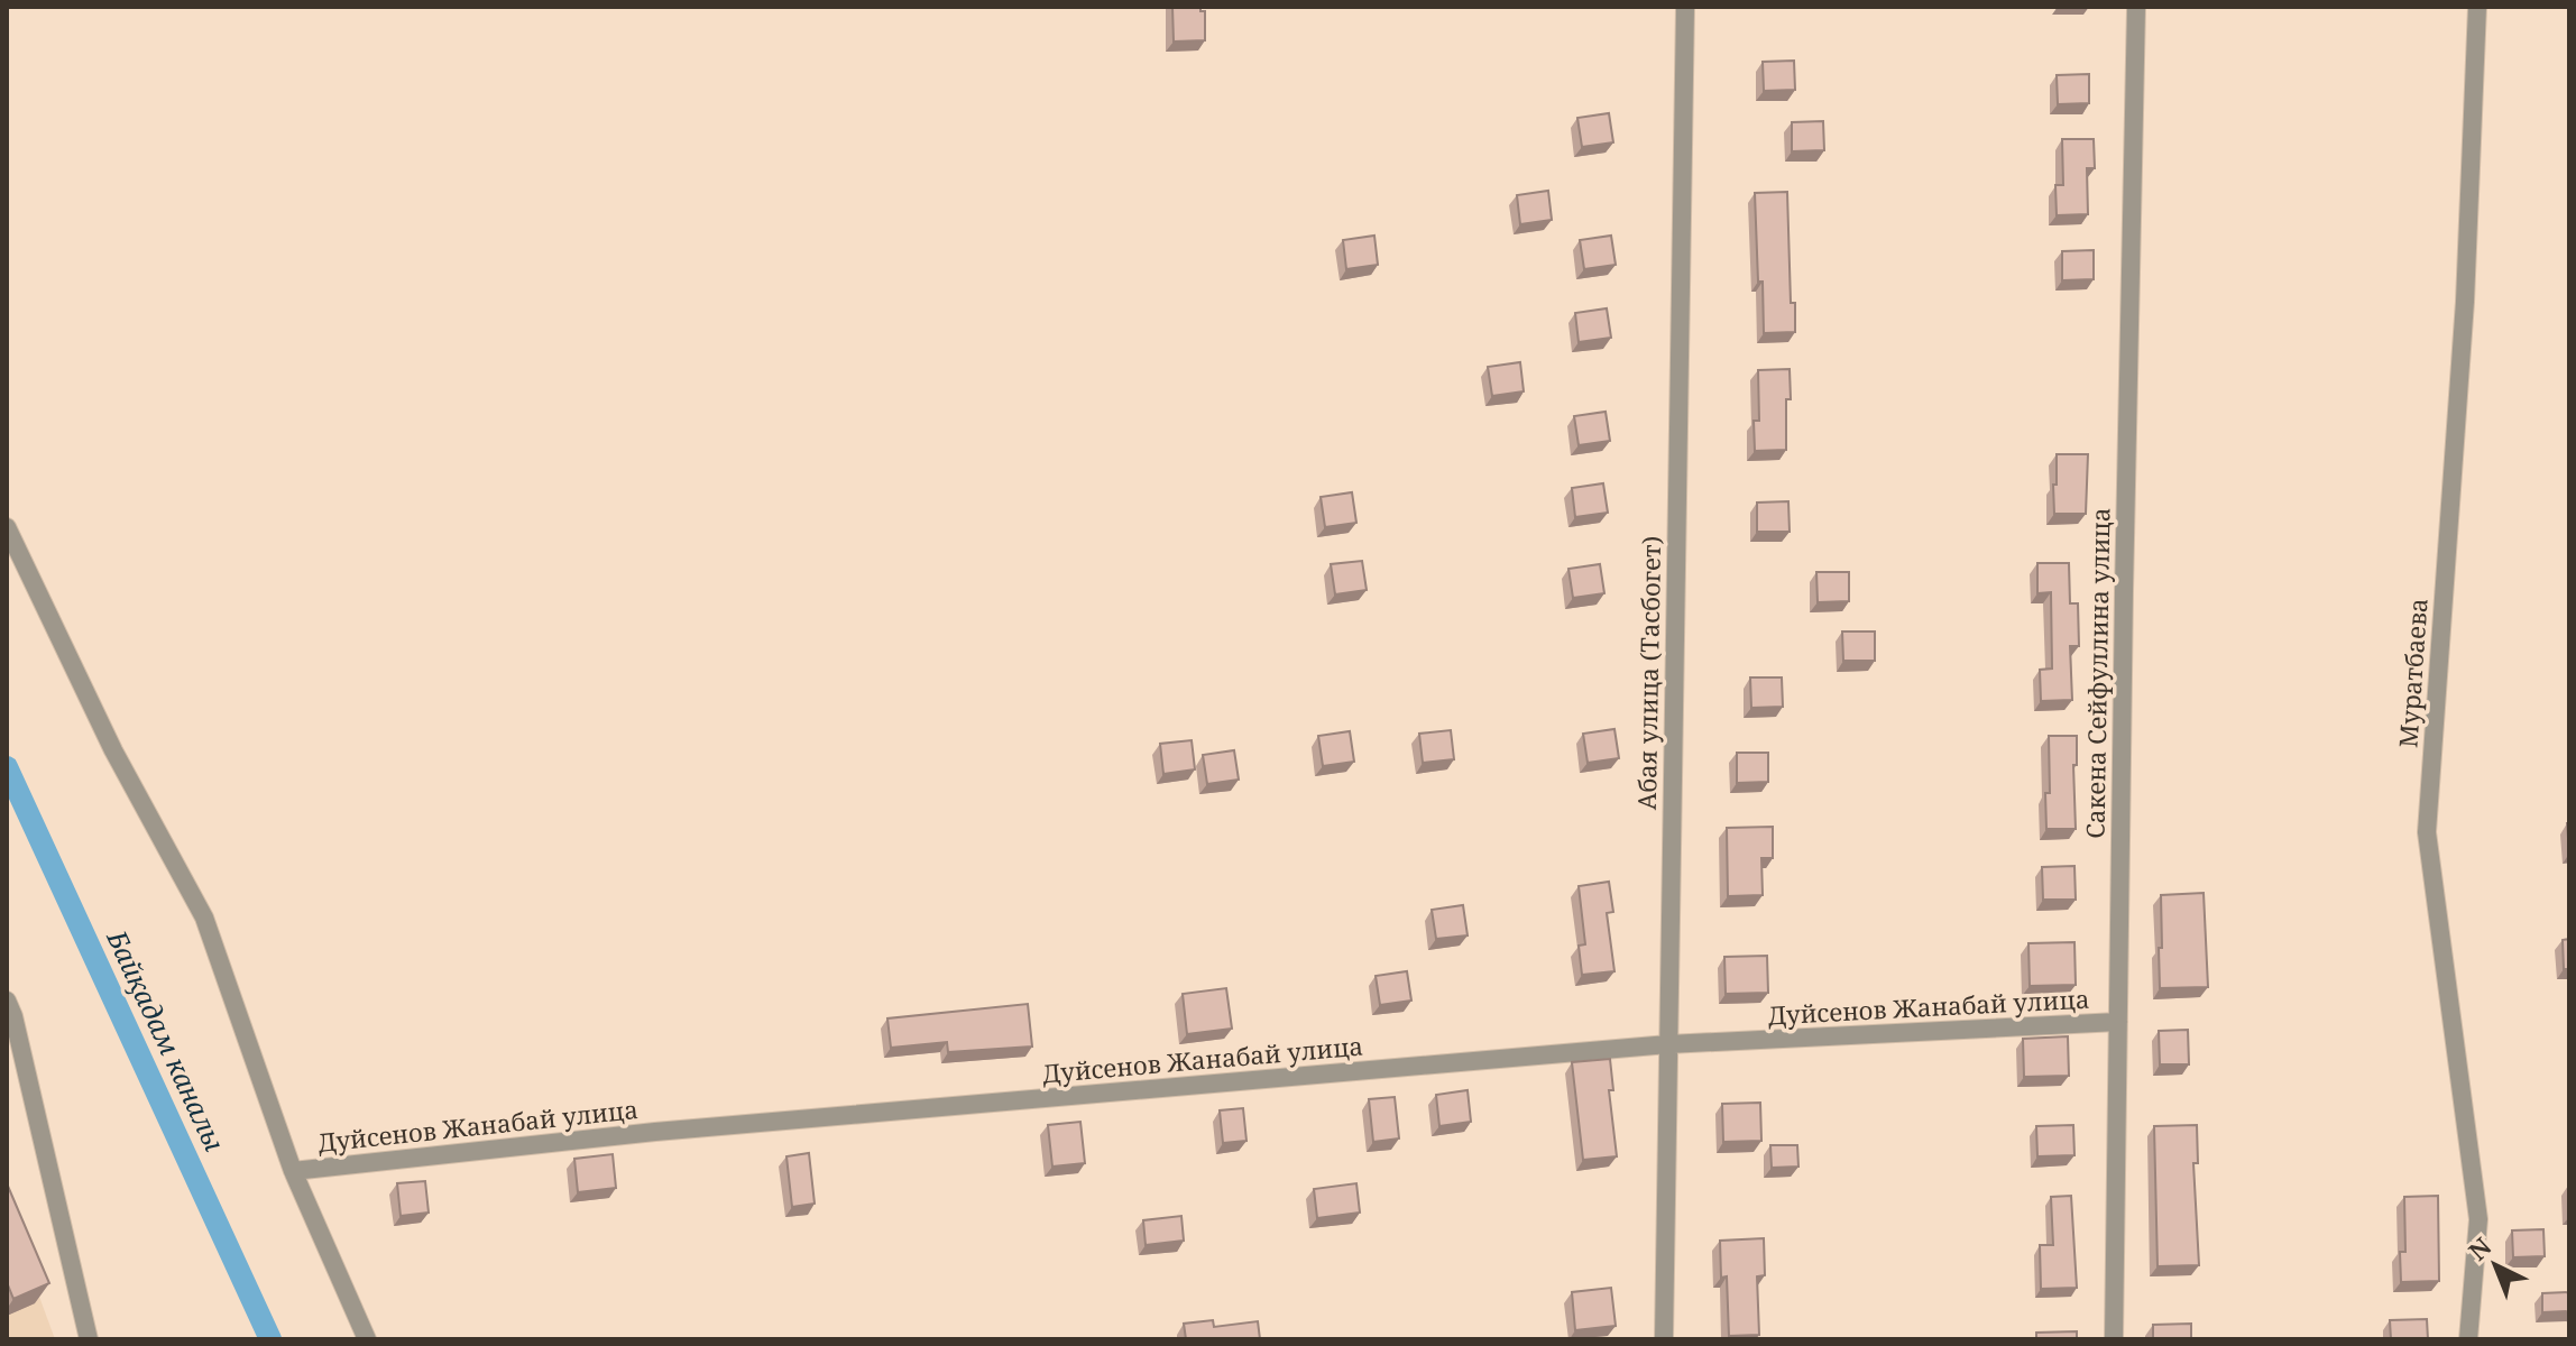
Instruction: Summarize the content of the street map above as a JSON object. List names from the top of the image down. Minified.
{"streets":{"street":["Абая улица (Тасбогет)","Сакена Сейфуллина улица","Муратбаева","Дуйсенов Жанабай улица"]},"crossings":[["Абая улица (Тасбогет)","Дуйсенов Жанабай улица"],["Сакена Сейфуллина улица","Дуйсенов Жанабай улица"]],"water":["Байқадам каналы"],"north":"top left"}
